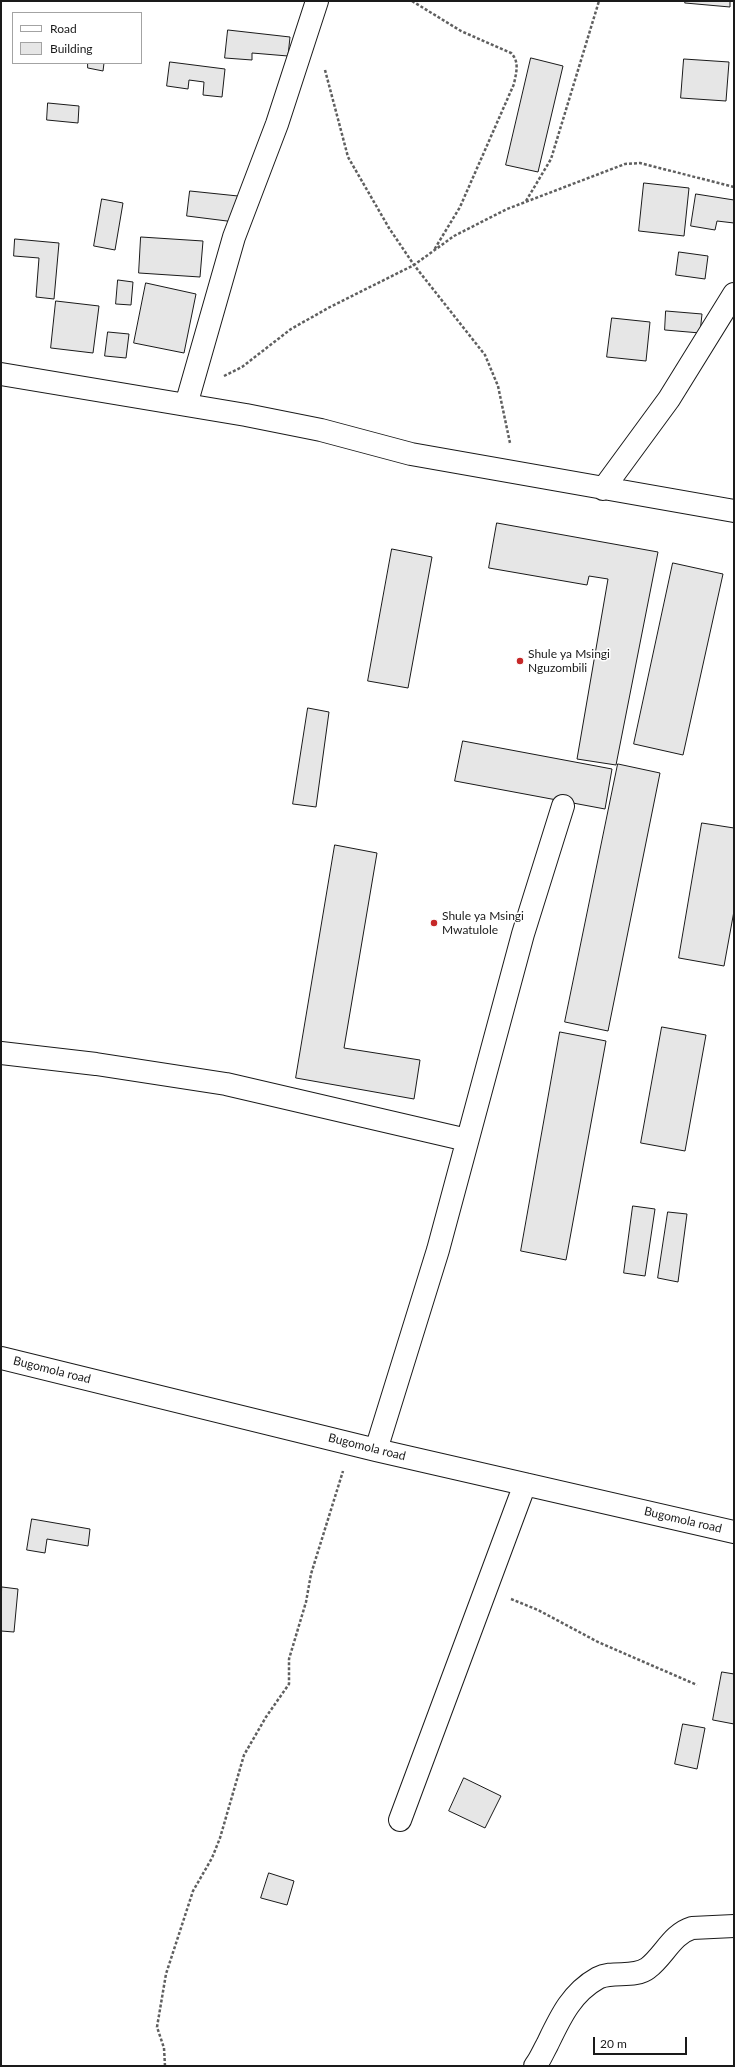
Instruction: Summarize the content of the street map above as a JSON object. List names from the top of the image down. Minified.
{"streets":{"street":["Bugomola road"]},"places":["Shule ya Msingi Nguzombili","Shule ya Msingi Mwatulole"],"legend":["Road","Building"],"scale_bar":"20 m"}
